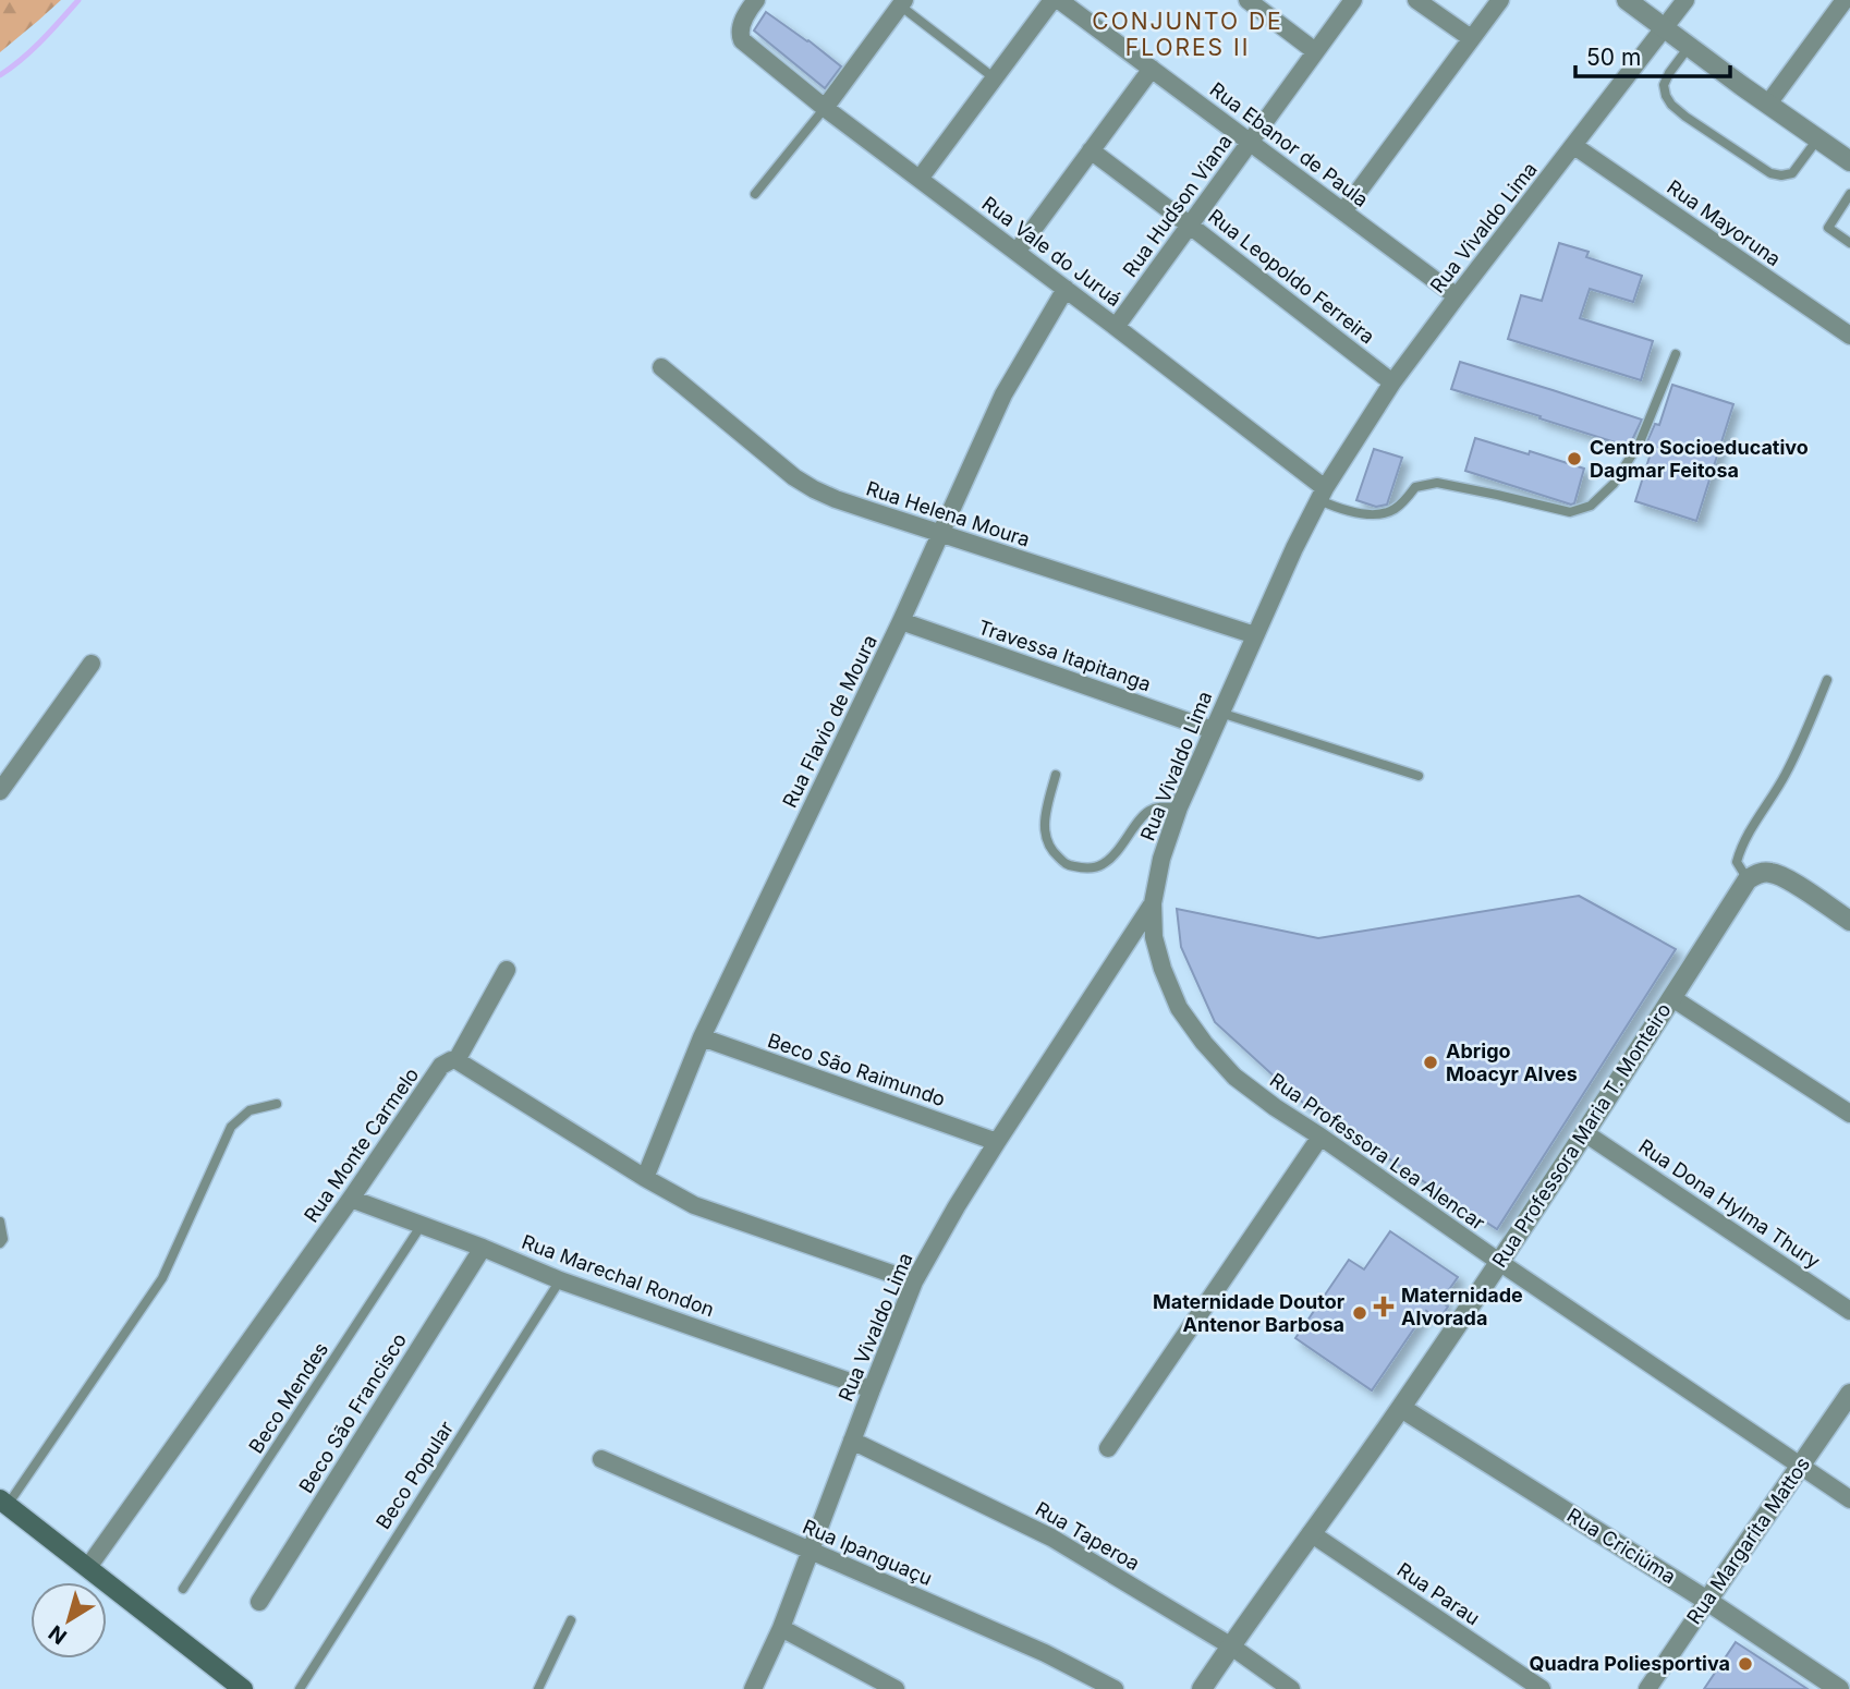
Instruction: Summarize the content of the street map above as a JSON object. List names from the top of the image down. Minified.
{"streets":{"street":["Rua Ebanor de Paula","Rua Hudson Viana","Rua Mayoruna","Rua Vivaldo Lima","Rua Vale do Juruá","Rua Leopoldo Ferreira","Rua Helena Moura","Travessa Itapitanga","Rua Flavio de Moura","Beco São Raimundo","Rua Professora Maria T. Monteiro","Rua Monte Carmelo","Rua Professora Lea Alencar","Rua Dona Hylma Thury","Rua Marechal Rondon","Beco São Francisco","Rua Taperoa","Rua Margarita Mattos","Rua Criciúma","Rua Ipanguaçu","Rua Parau"],"lane":["Beco Mendes","Beco Popular"]},"crossings":[["Rua Ebanor de Paula","Rua Hudson Viana"],["Rua Ebanor de Paula","Rua Vivaldo Lima"],["Rua Hudson Viana","Rua Vale do Juruá"],["Rua Hudson Viana","Rua Leopoldo Ferreira"],["Rua Mayoruna","Rua Vivaldo Lima"],["Rua Vivaldo Lima","Rua Vale do Juruá"],["Rua Vivaldo Lima","Rua Leopoldo Ferreira"],["Rua Vivaldo Lima","Rua Helena Moura"],["Rua Vivaldo Lima","Travessa Itapitanga"],["Rua Vivaldo Lima","Beco São Raimundo"],["Rua Vivaldo Lima","Rua Professora Lea Alencar"],["Rua Vivaldo Lima","Rua Marechal Rondon"],["Rua Vivaldo Lima","Rua Taperoa"],["Rua Vivaldo Lima","Rua Ipanguaçu"],["Rua Vale do Juruá","Rua Flavio de Moura"],["Rua Helena Moura","Rua Flavio de Moura"],["Travessa Itapitanga","Rua Flavio de Moura"],["Rua Flavio de Moura","Beco São Raimundo"],["Rua Professora Maria T. Monteiro","Rua Professora Lea Alencar"],["Rua Professora Maria T. Monteiro","Rua Dona Hylma Thury"],["Rua Professora Maria T. Monteiro","Rua Taperoa"],["Rua Professora Maria T. Monteiro","Rua Criciúma"],["Rua Professora Maria T. Monteiro","Rua Parau"],["Rua Monte Carmelo","Rua Marechal Rondon"],["Rua Professora Lea Alencar","Rua Margarita Mattos"],["Rua Marechal Rondon","Beco Mendes"],["Rua Marechal Rondon","Beco São Francisco"],["Rua Marechal Rondon","Beco Popular"],["Rua Margarita Mattos","Rua Criciúma"]],"districts":["CONJUNTO DE FLORES II"],"places":{"other":["Centro Socioeducativo Dagmar Feitosa","Abrigo Moacyr Alves","Maternidade Doutor Antenor Barbosa","Quadra Poliesportiva"],"health":["Maternidade Alvorada"]},"scale_bar":"50 m","north":"bottom left"}
